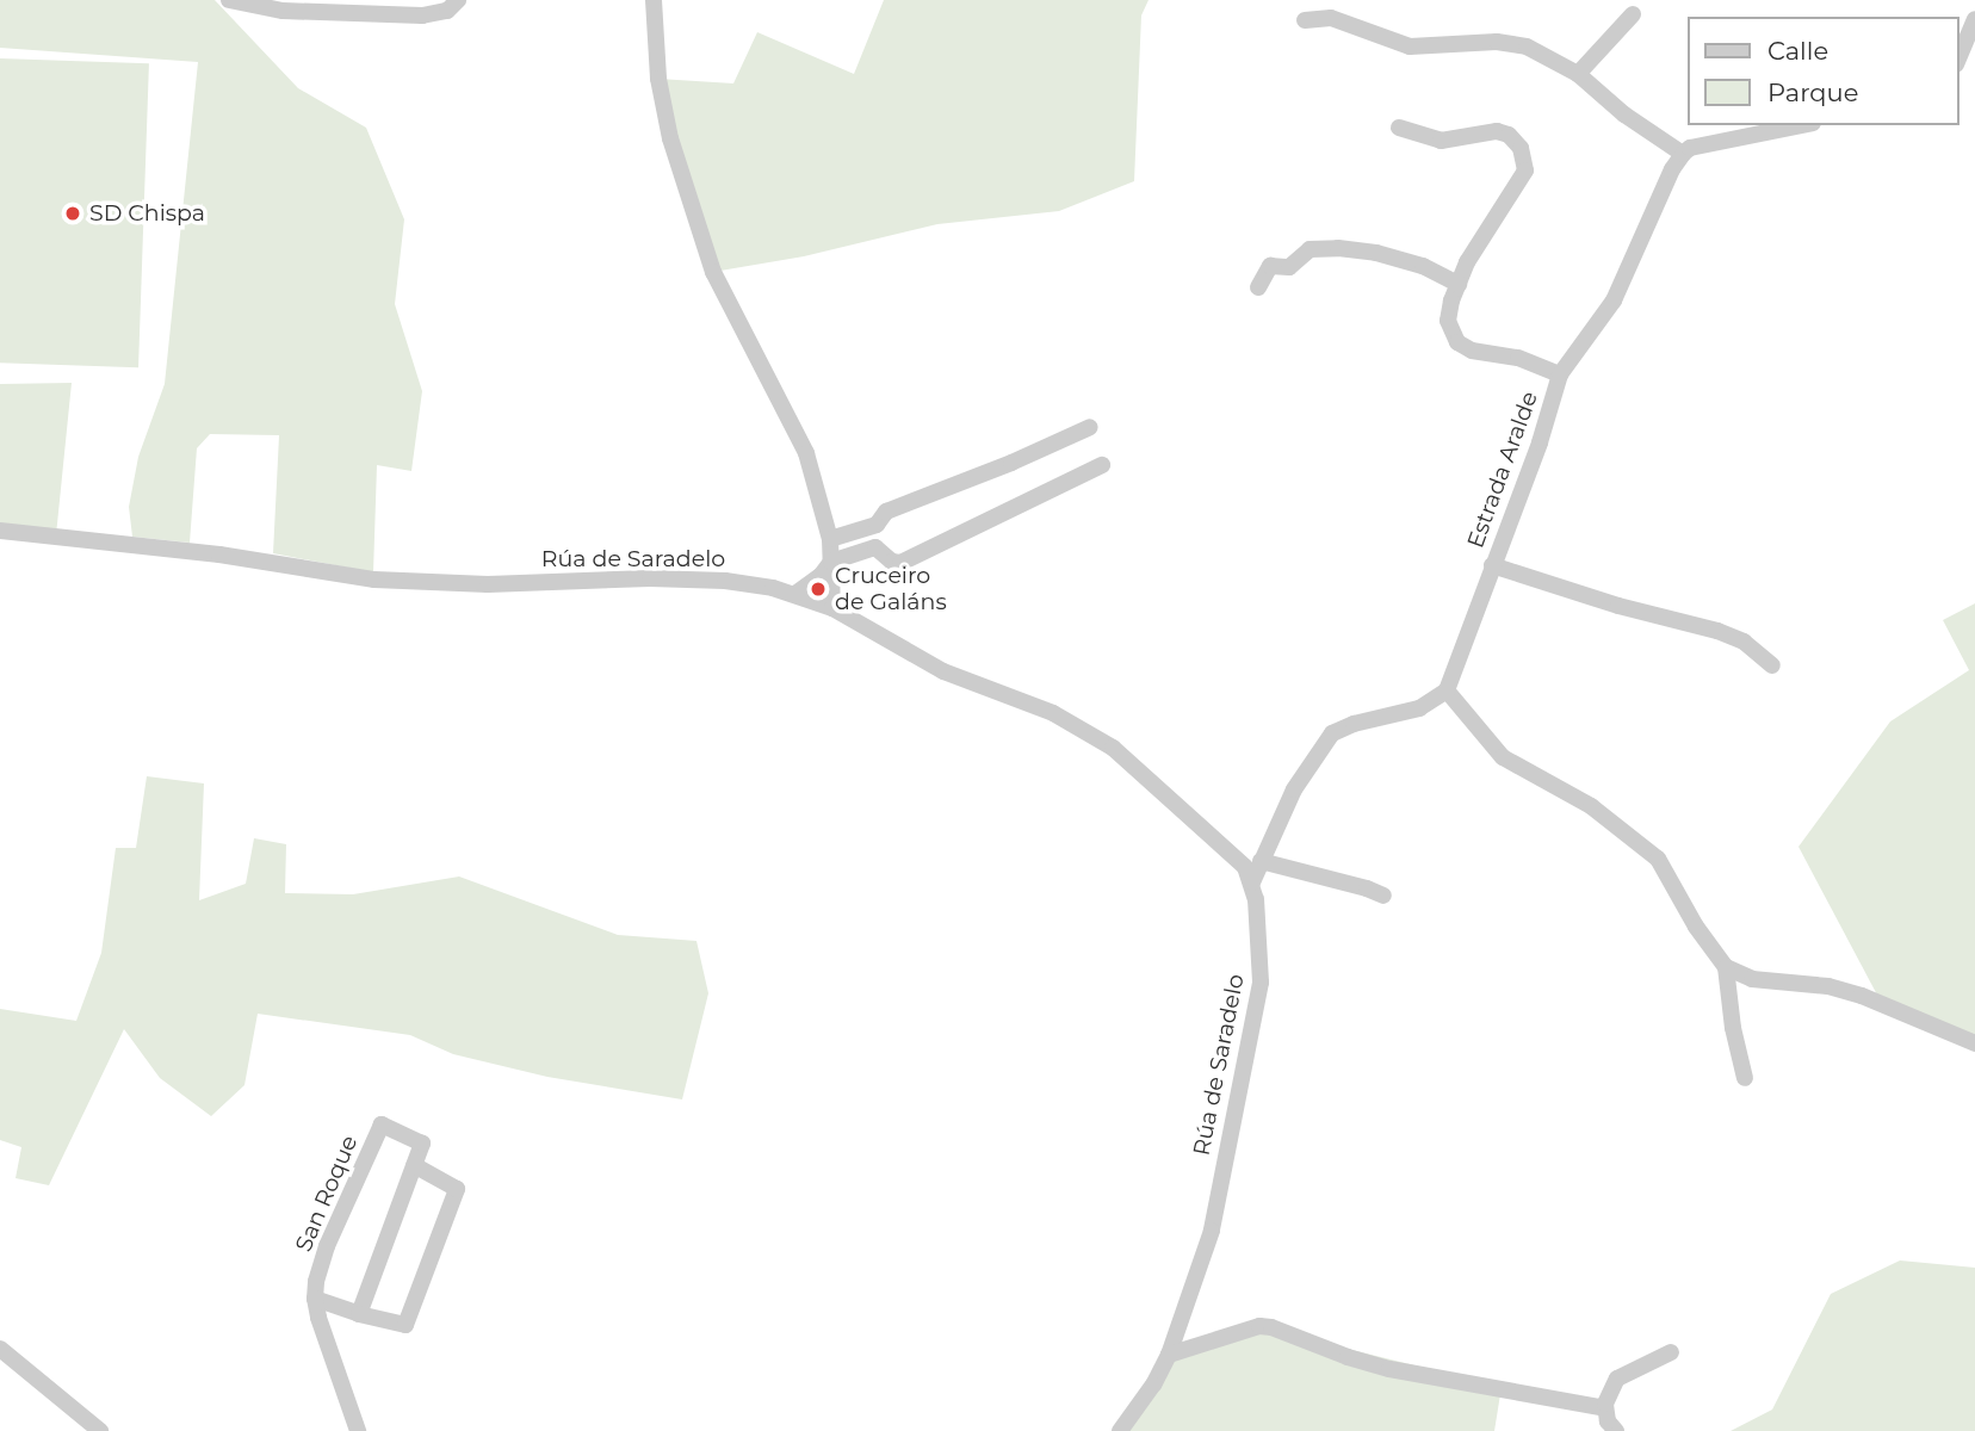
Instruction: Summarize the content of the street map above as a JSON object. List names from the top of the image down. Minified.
{"streets":{"street":["Estrada Aralde","Rúa de Saradelo","San Roque"]},"places":["SD Chispa","Cruceiro de Galáns"],"legend":["Calle","Parque"]}
